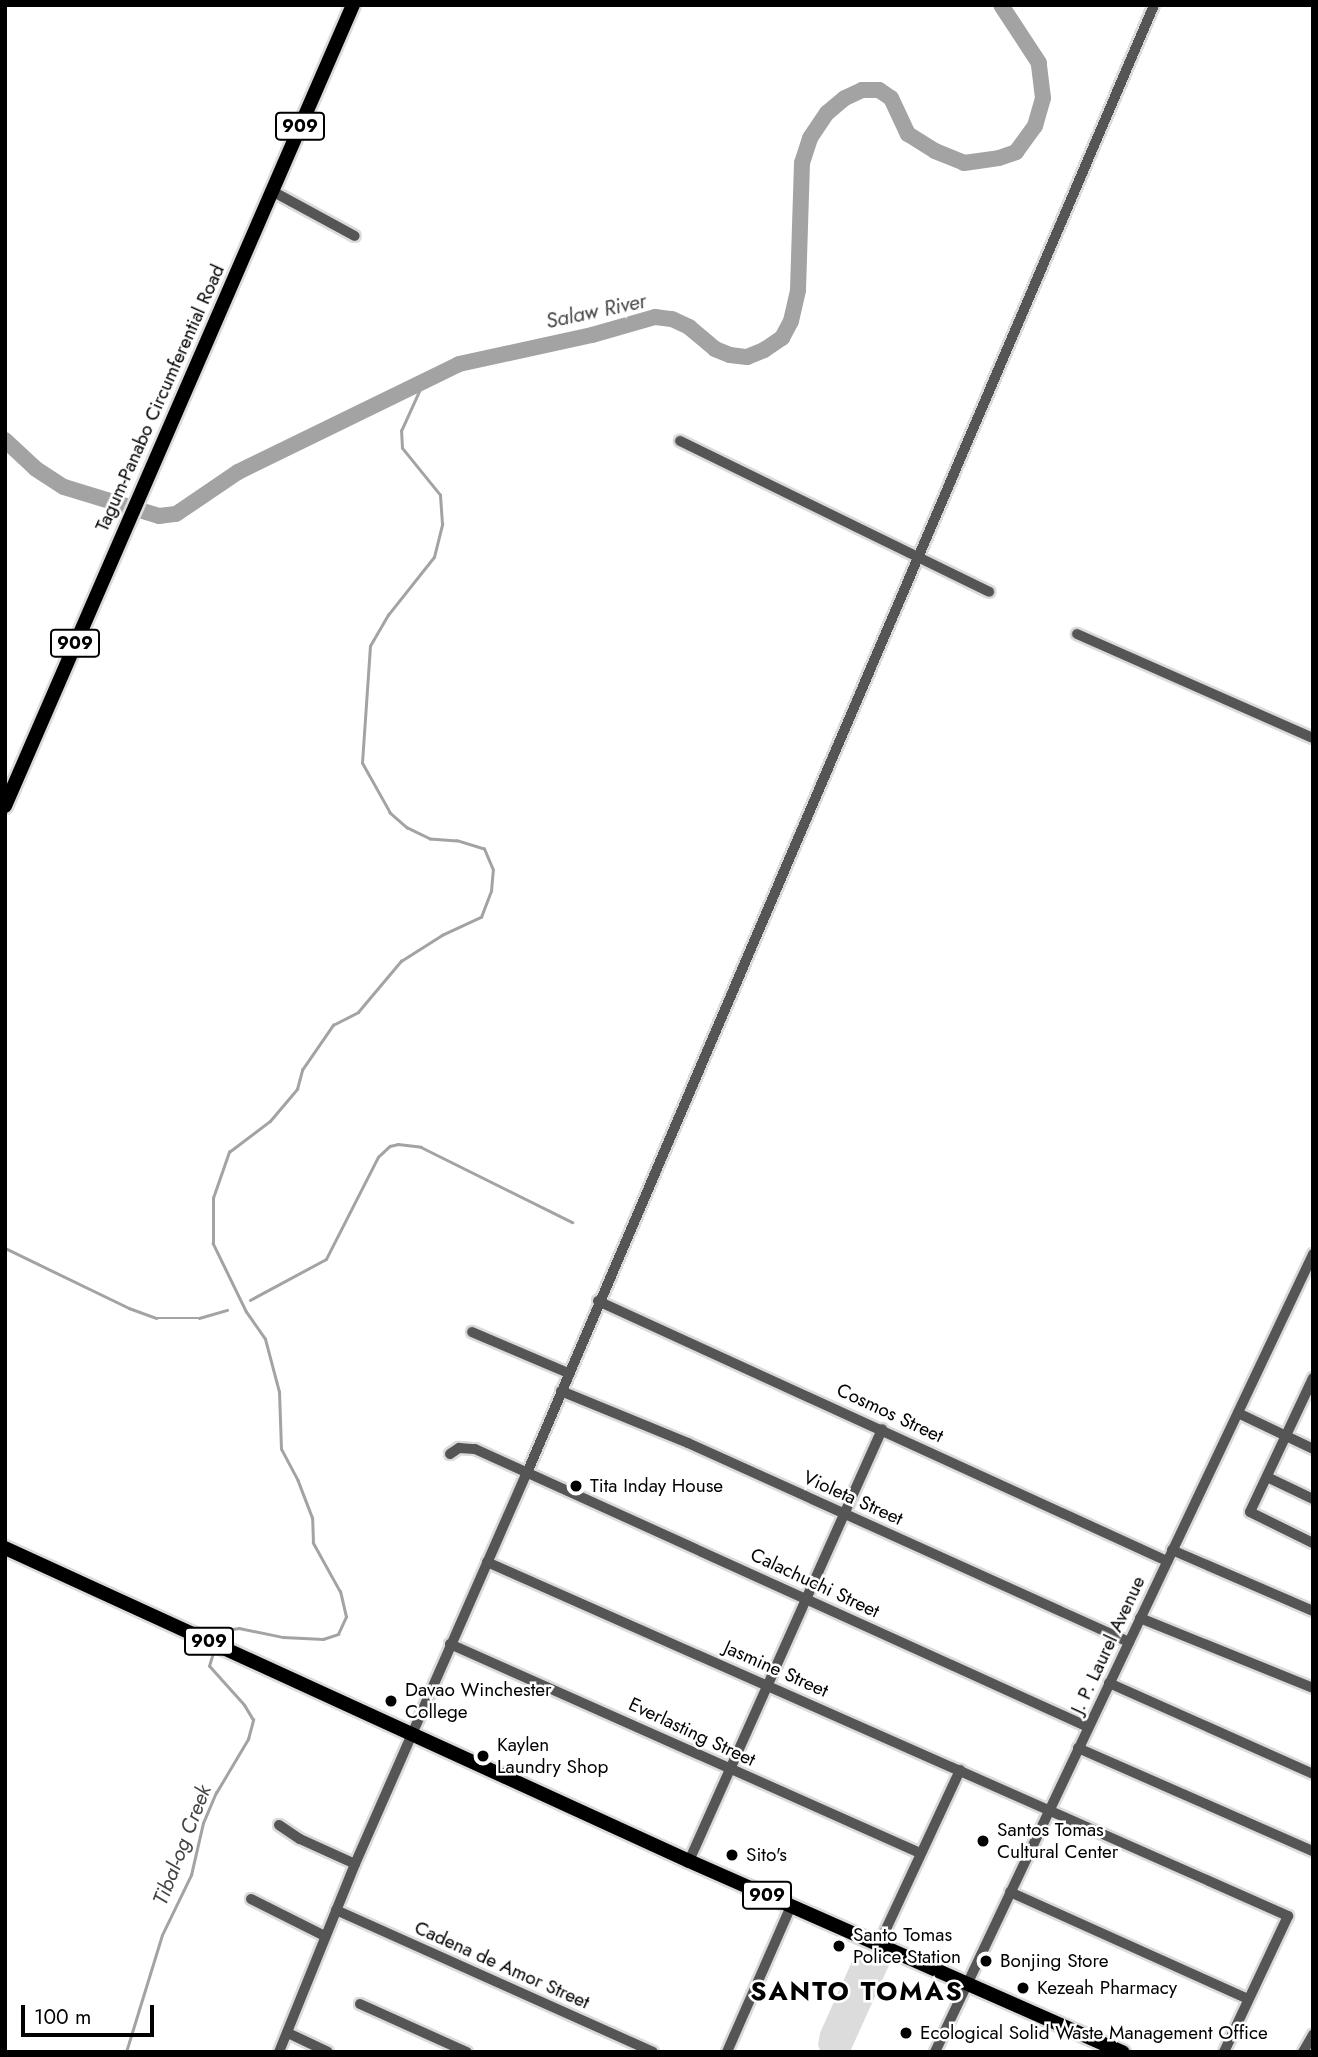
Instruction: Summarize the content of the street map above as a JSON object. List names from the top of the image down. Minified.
{"streets":{"main road":["909","Tagum-Panabo Circumferential Road"],"street":["Cosmos Street","Violeta Street","Calachuchi Street","J. P. Laurel Avenue","Jasmine Street","Everlasting Street","Cadena de Amor Street"]},"crossings":[["909","J. P. Laurel Avenue"],["Cosmos Street","J. P. Laurel Avenue"],["Violeta Street","J. P. Laurel Avenue"],["Calachuchi Street","J. P. Laurel Avenue"],["J. P. Laurel Avenue","Jasmine Street"]],"districts":["SANTO TOMAS"],"water":["Salaw River","Tibal-og Creek"],"places":["Tita Inday House","Davao Winchester College","Kaylen Laundry Shop","Santos Tomas Cultural Center","Sito's","Santo Tomas Police Station","Bonjing Store","Kezeah Pharmacy","Ecological Solid Waste Management Office"],"scale_bar":"100 m"}
